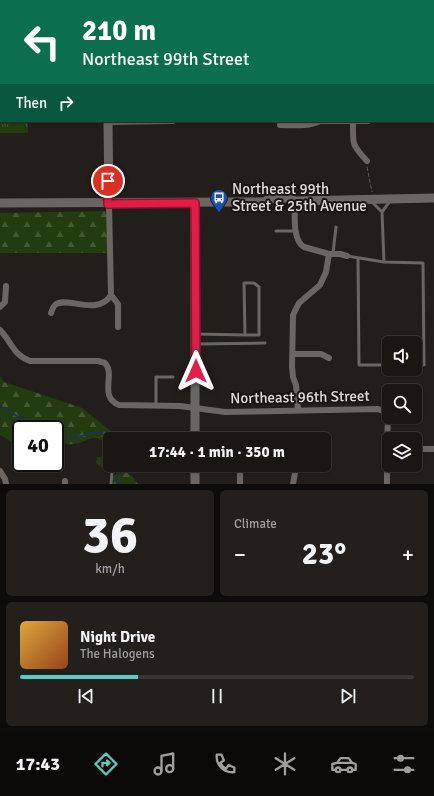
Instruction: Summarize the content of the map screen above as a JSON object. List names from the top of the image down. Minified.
{"streets":{"street":["Northeast 96th Street"]},"places":{"bus stop":["Northeast 99th Street & 25th Avenue"]},"page":{"turn":["210 m","Northeast 99th Street"],"then":"Then","limit":"40","trip":"17:44 · 1 min · 350 m","tile":[["36","km/h"],"Climate"],"heat":["−","23°","+"],"song":["Night Drive","The Halogens"],"tabs":"17:43"}}
